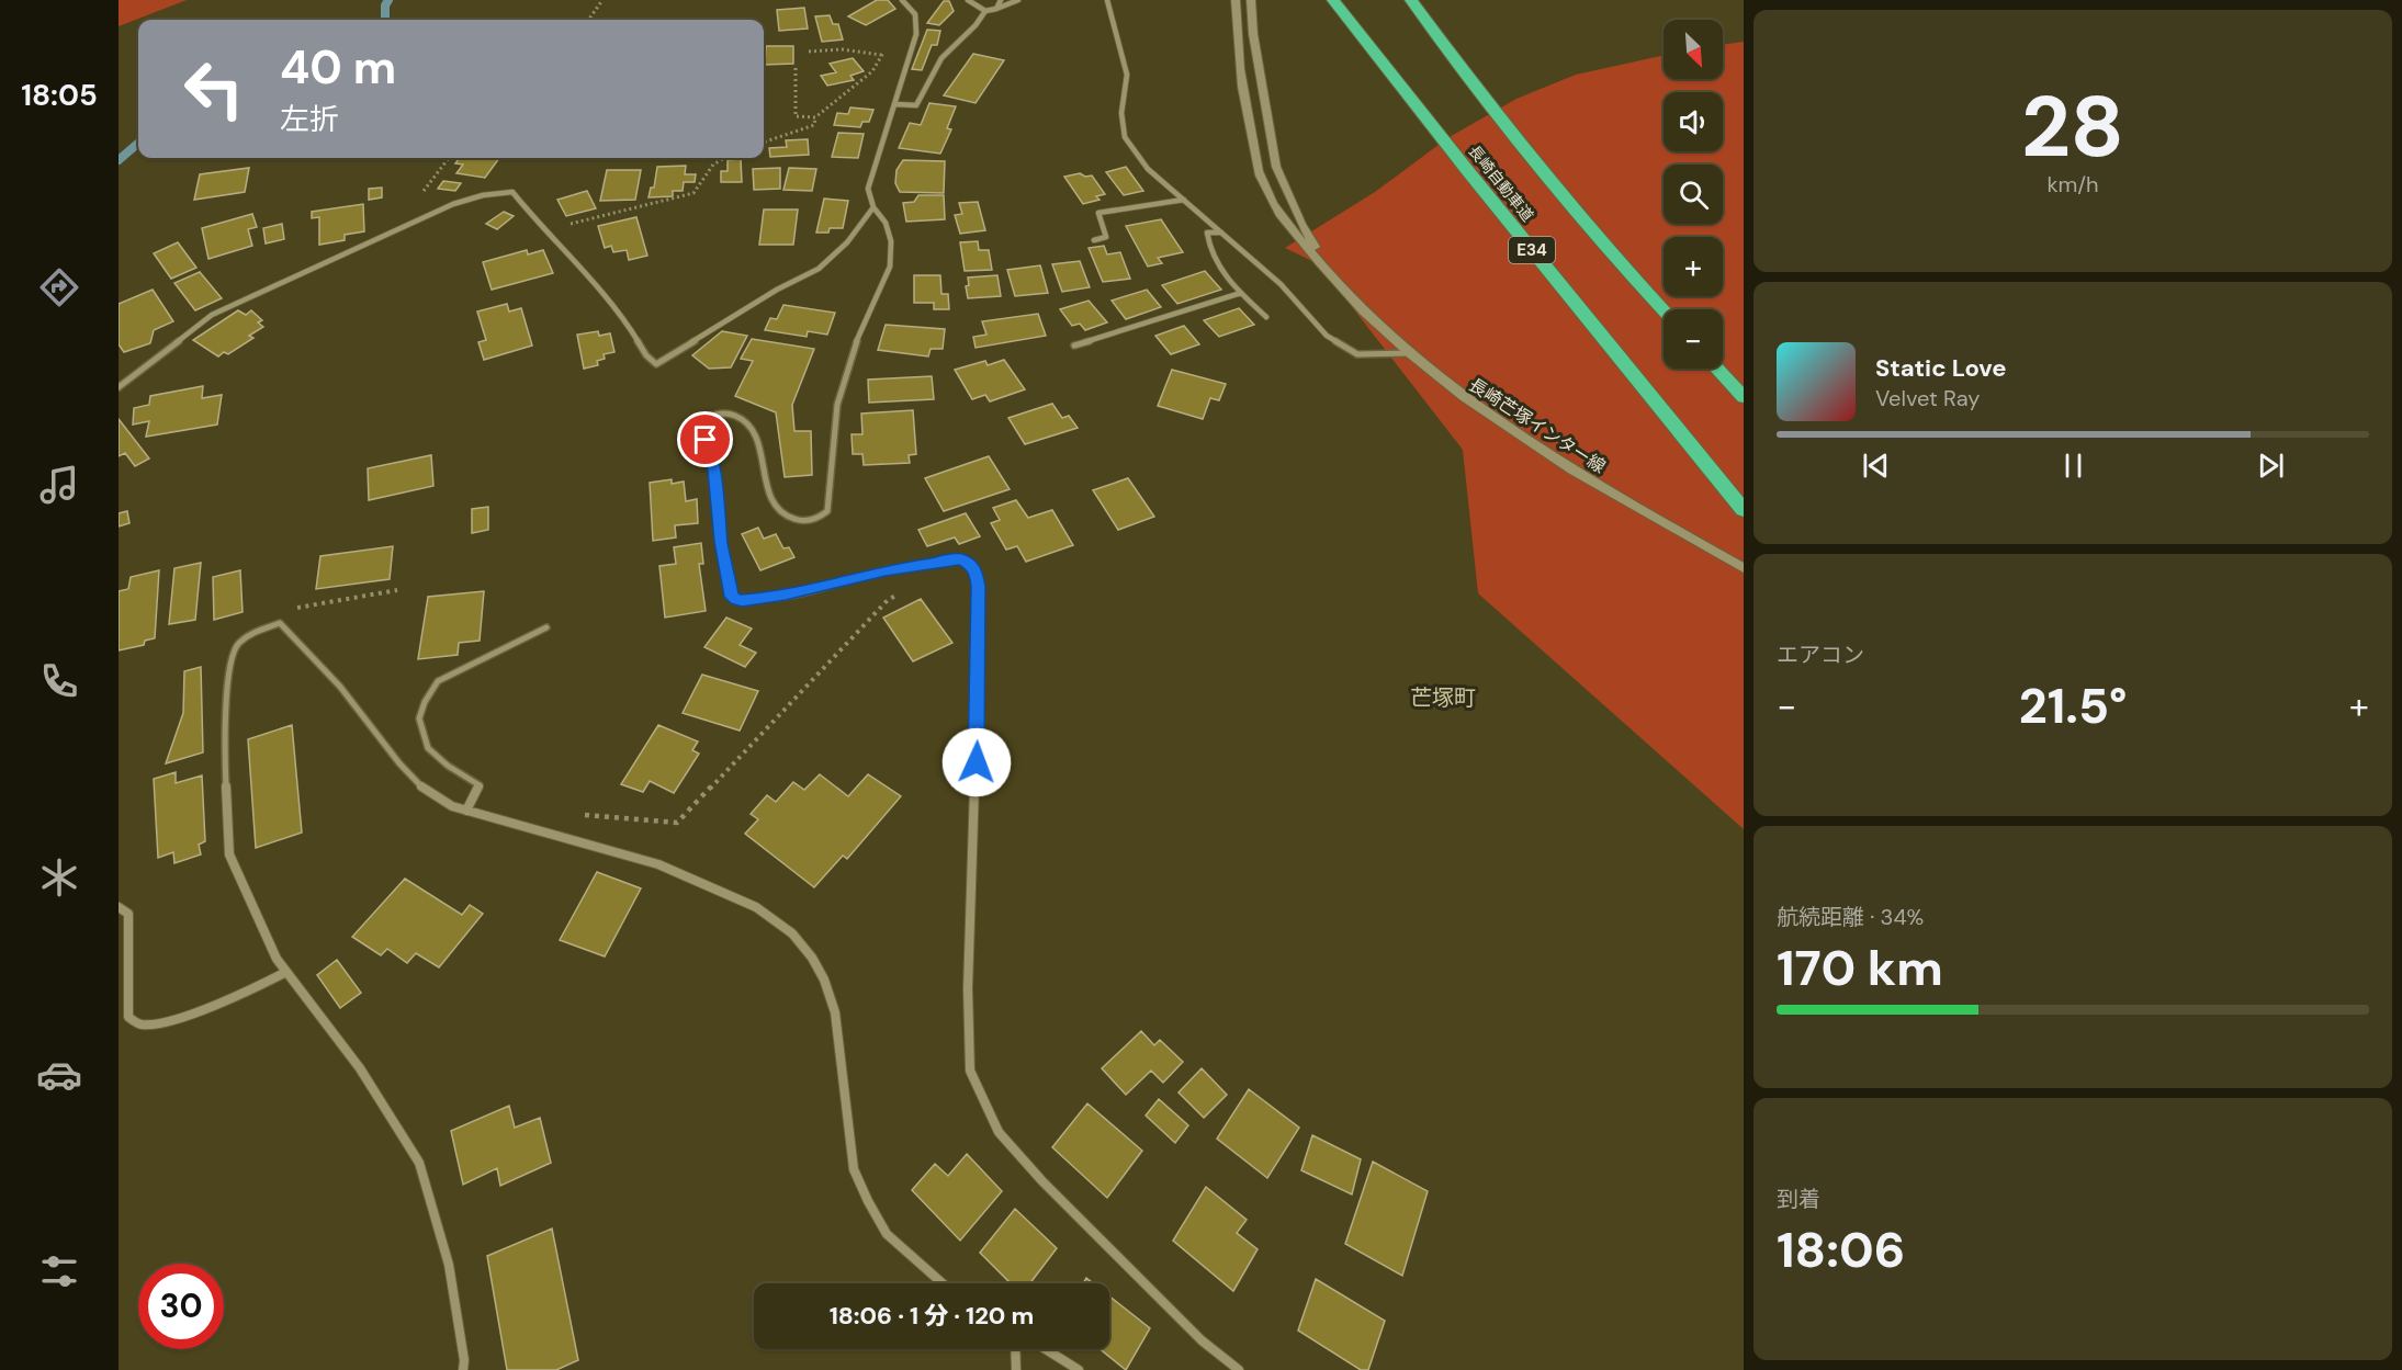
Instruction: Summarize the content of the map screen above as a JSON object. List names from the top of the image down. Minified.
{"streets":{"highway":["長崎自動車道","E34"],"main road":["長崎芒塚インター線"]},"districts":["芒塚町"],"north":"bottom right","page":{"tabs":"18:05","tile":[["28","km/h"],"エアコン",["航続距離 · 34%","170 km"],["到着","18:06"]],"map_buttons":["+","−"],"turn":["40 m","左折"],"song":["Static Love","Velvet Ray"],"heat":["−","21.5°","+"],"limit":"30","trip":"18:06 · 1 分 · 120 m"}}
